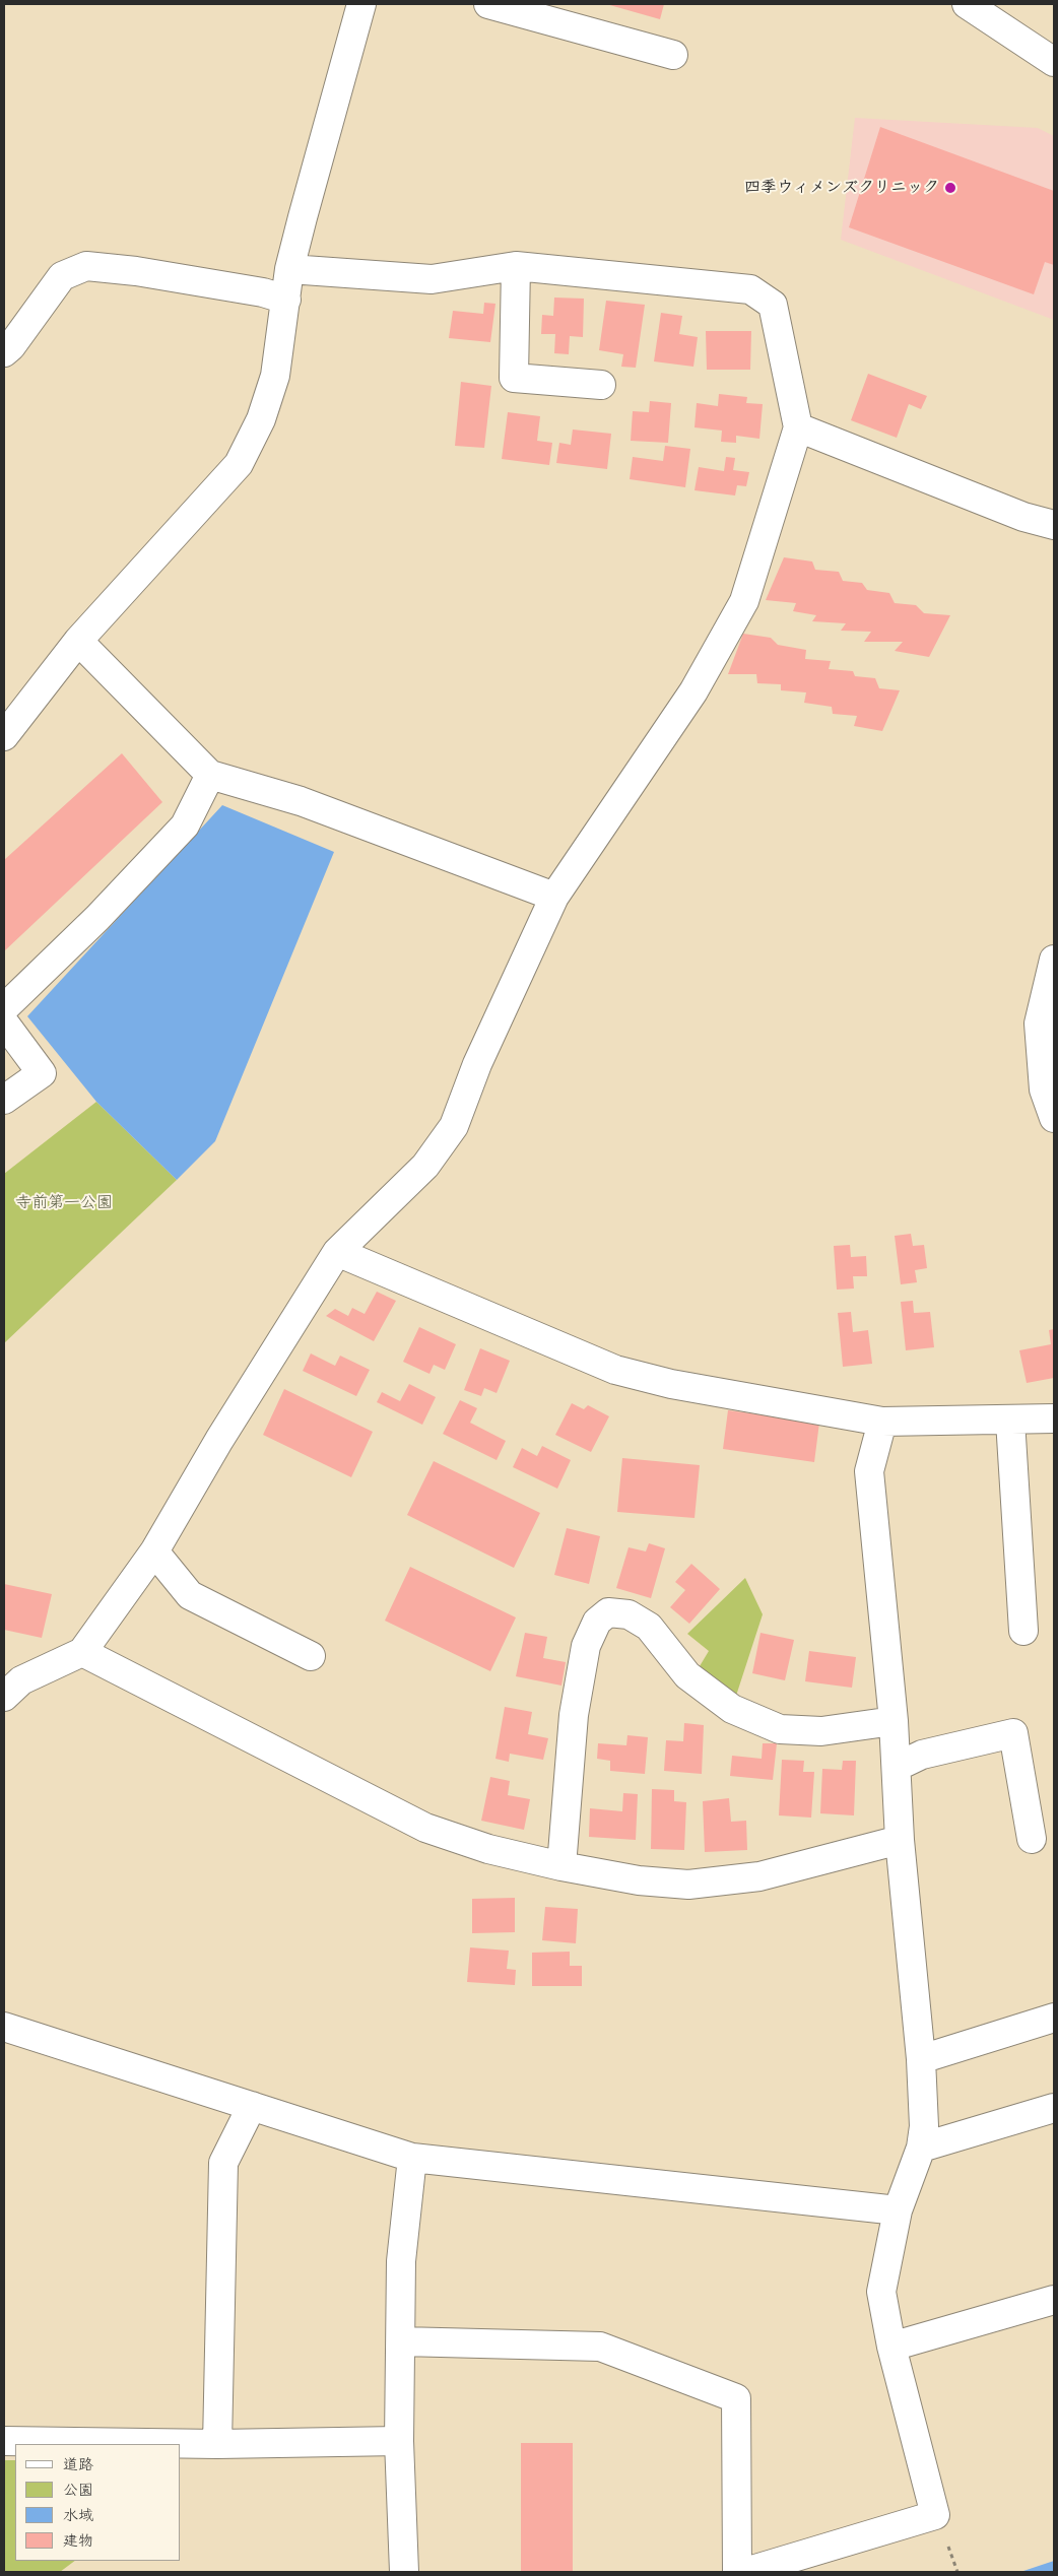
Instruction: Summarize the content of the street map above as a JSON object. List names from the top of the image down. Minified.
{"parks":["寺前第一公園"],"places":["四季ウィメンズクリニック"],"legend":["道路","公園","水域","建物"]}
